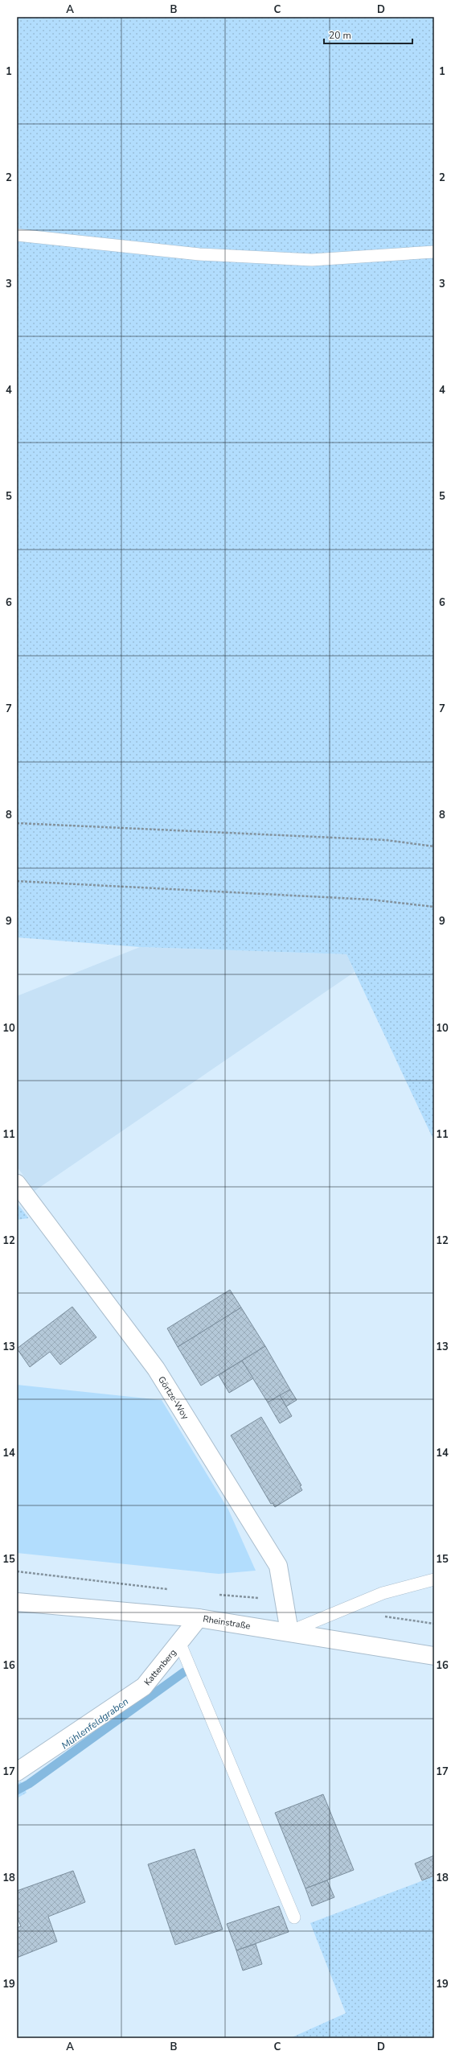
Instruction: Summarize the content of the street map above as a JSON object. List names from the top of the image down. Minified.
{"streets":{"street":["Görtze-Woy","Rheinstraße","Kattenberg"]},"crossings":[["Görtze-Woy","Rheinstraße"],["Rheinstraße","Kattenberg"]],"water":["Mühlenfeldgraben"],"scale_bar":"20 m","grid":{"columns":["A","B","C","D"],"rows":["1","2","3","4","5","6","7","8","9","10","11","12","13","14","15","16","17","18","19"]}}
